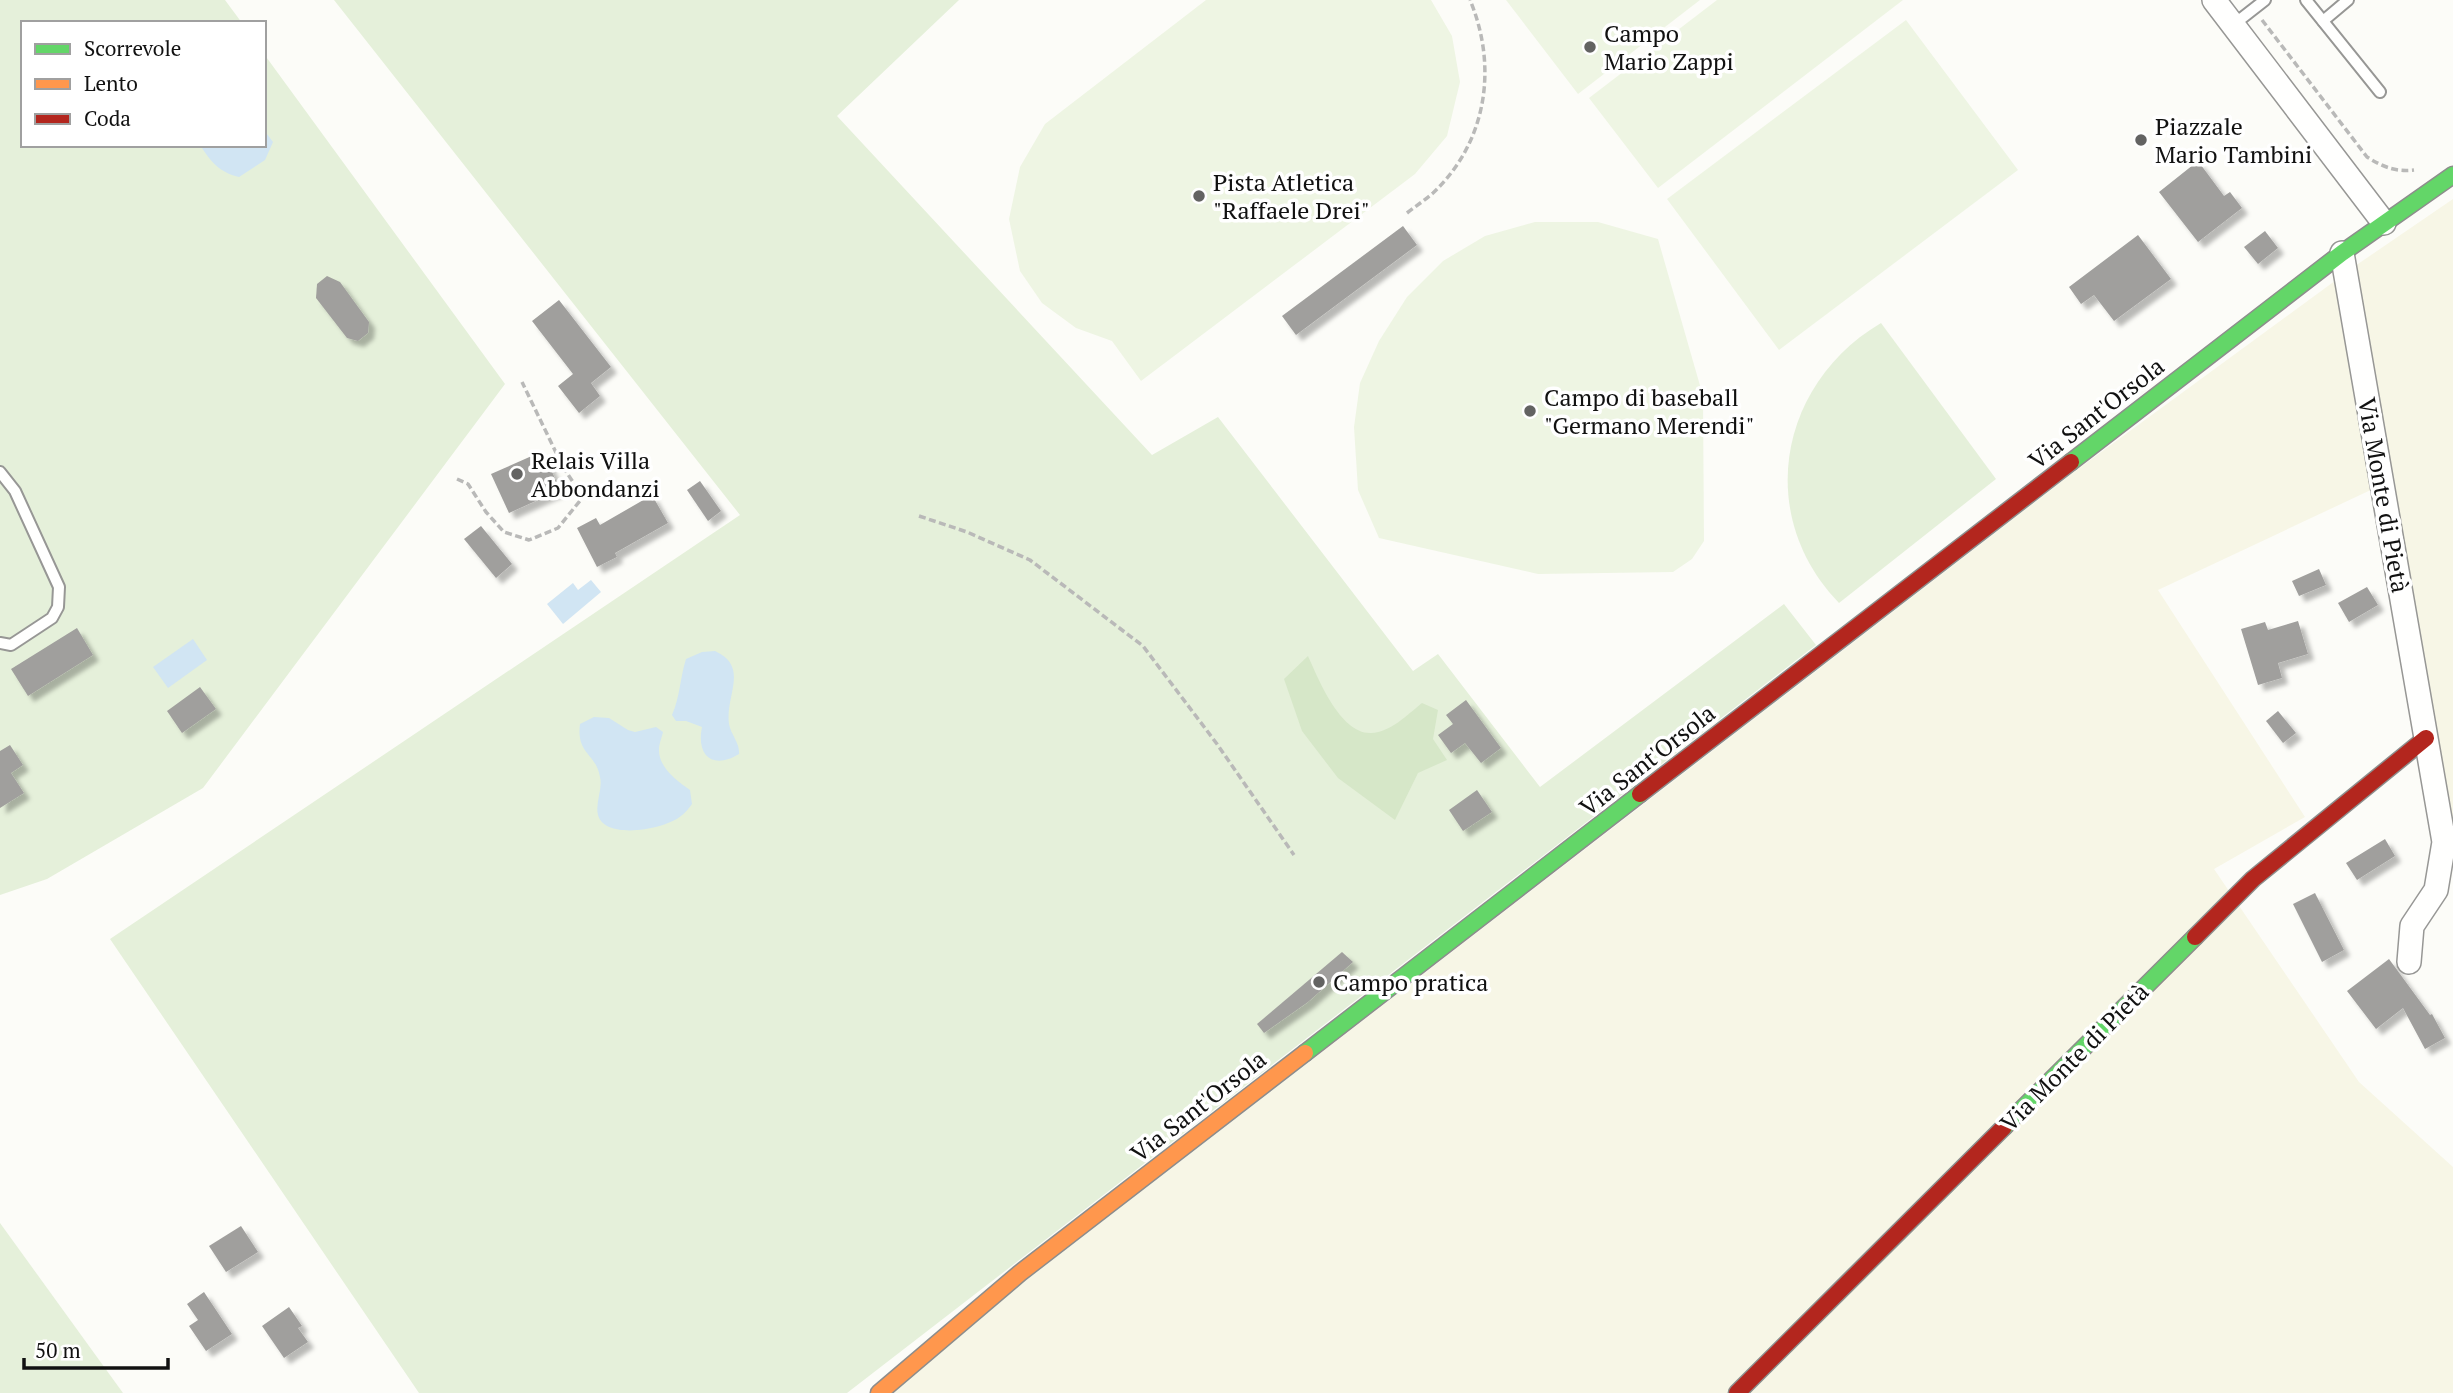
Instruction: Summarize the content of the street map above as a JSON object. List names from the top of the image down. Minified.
{"streets":{"street":["Via Sant'Orsola","Via Monte di Pietà"]},"crossings":[["Via Sant'Orsola","Via Monte di Pietà"]],"places":["Campo Mario Zappi","Piazzale Mario Tambini","Pista Atletica \"Raffaele Drei\"","Campo di baseball \"Germano Merendi\"","Relais Villa Abbondanzi","Campo pratica"],"legend":["Scorrevole","Lento","Coda"],"scale_bar":"50 m"}
